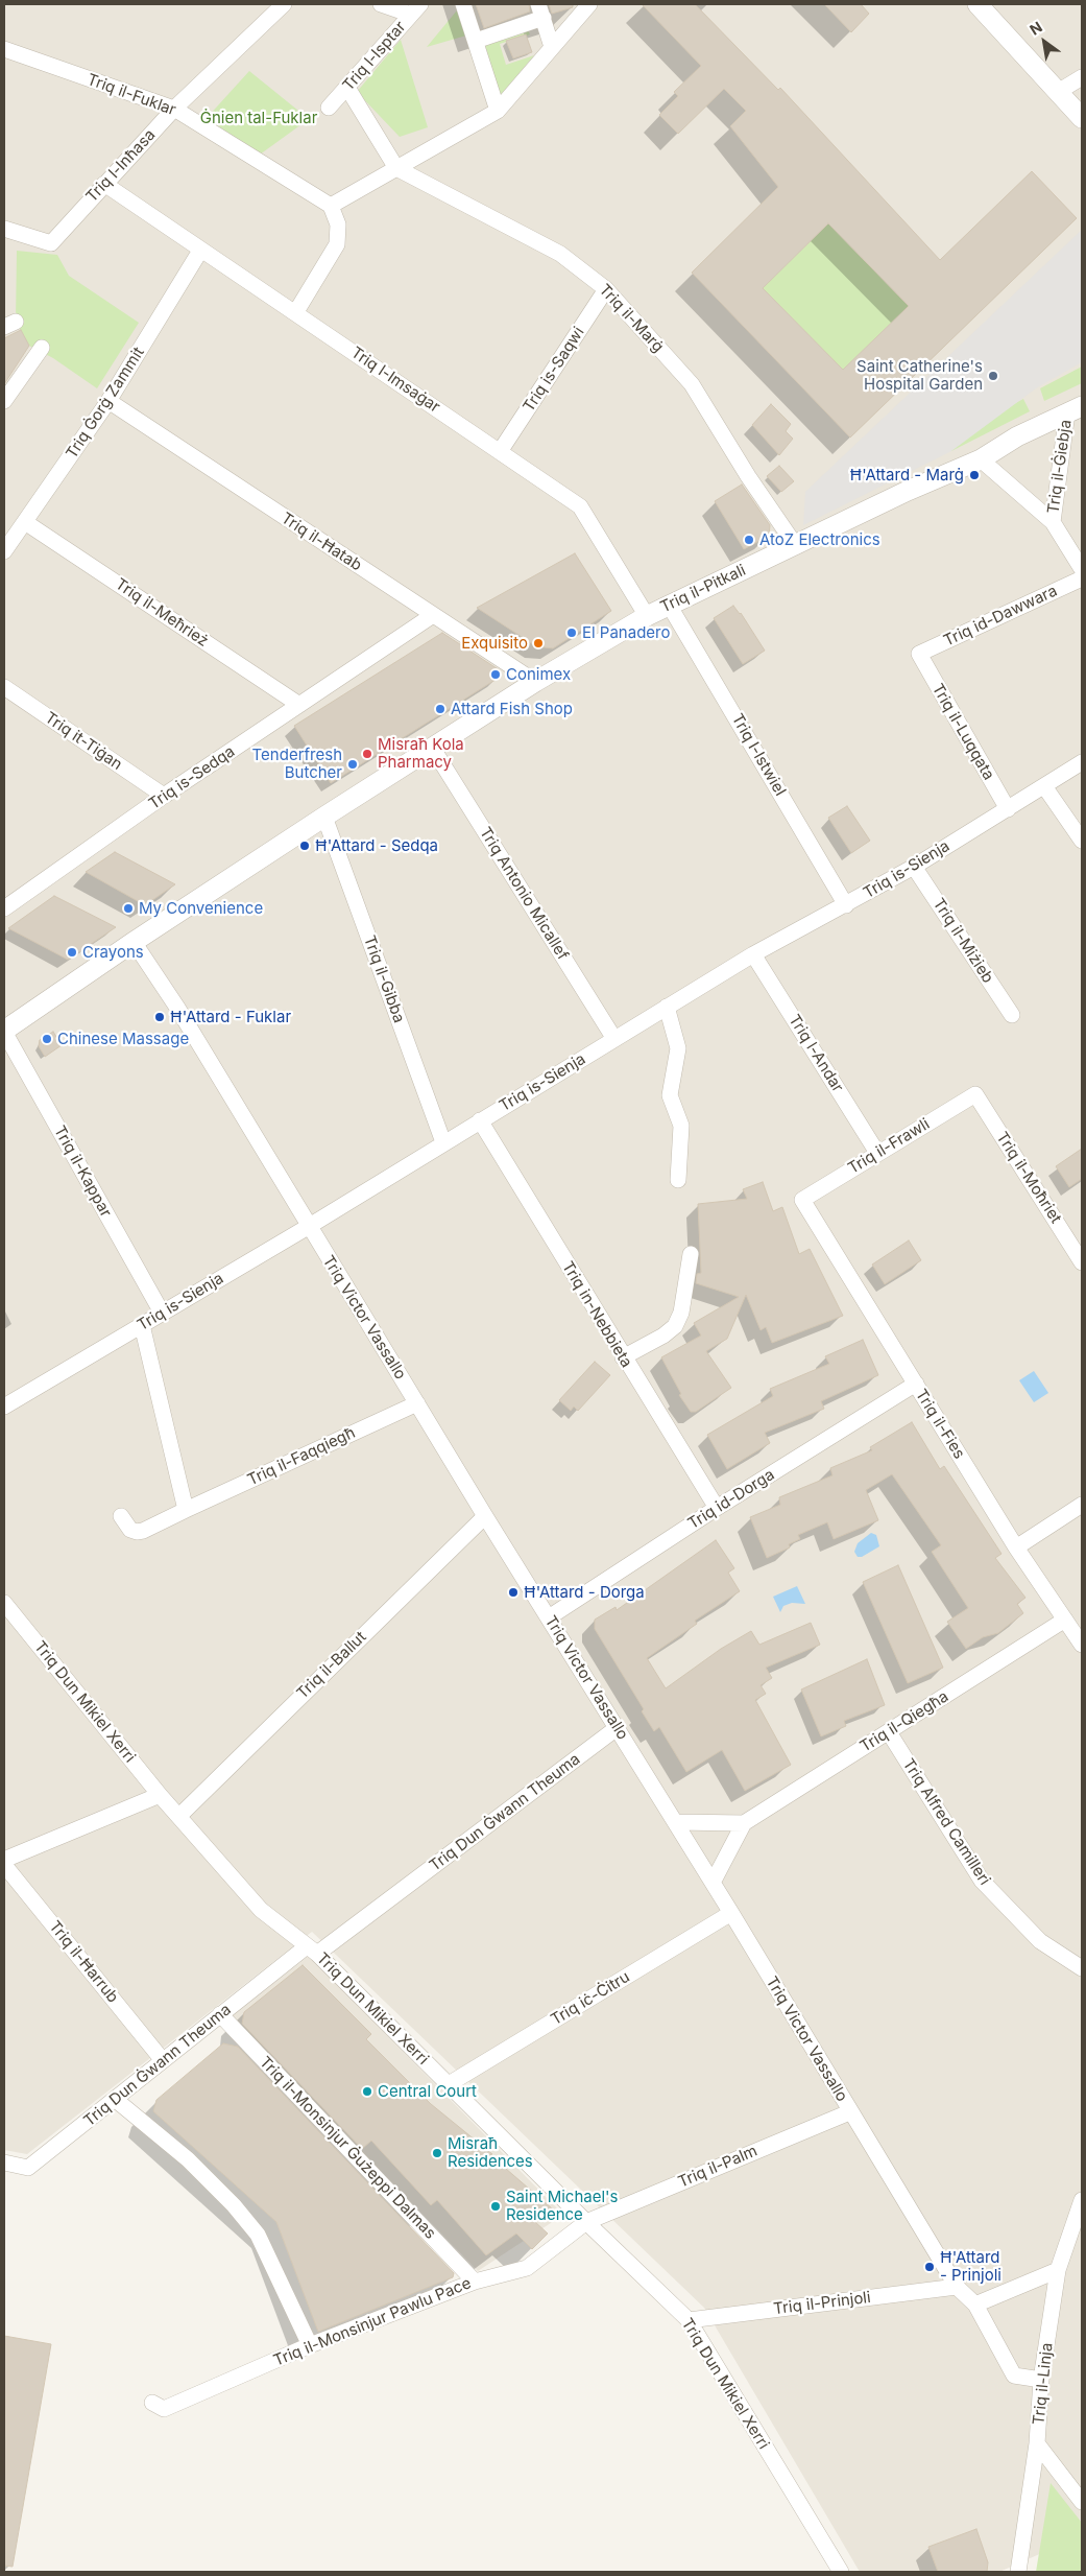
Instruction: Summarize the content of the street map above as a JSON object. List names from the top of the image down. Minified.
{"streets":{"street":["Triq l-Isptar","Triq il-Fuklar","Triq l-Inħasa","Triq il-Marġ","Triq is-Saqwi","Triq l-Imsaġar","Triq Ġorġ Zammit","Triq il-Ġiebja","Triq il-Ħatab","Triq il-Pitkali","Triq il-Meħrież","Triq id-Dawwara","Triq il-Luqqata","Triq it-Tiġan","Triq l-Istwiel","Triq is-Sedqa","Triq is-Sienja","Triq Antonio Micallef","Triq il-Miżieb","Triq il-Gibba","Triq l-Andar","Triq il-Frawli","Triq il-Kappar","Triq il-Moħriet","Triq in-Nebbieta","Triq Victor Vassallo","Triq il-Fies","Triq il-Faqqiegħ","Triq id-Dorga","Triq il-Ballut","Triq Dun Mikiel Xerri","Triq il-Qiegħa","Triq Dun Ġwann Theuma","Triq Alfred Camilleri","Triq il-Ħarrub","Triq iċ-Ċitru","Triq il-Monsinjur Ġużeppi Dalmas","Triq il-Palm","Triq il-Prinjoli","Triq il-Monsinjur Pawlu Pace","Triq il-Linja"]},"crossings":[["Triq il-Fuklar","Triq l-Inħasa"],["Triq l-Inħasa","Triq l-Imsaġar"],["Triq il-Marġ","Triq is-Saqwi"],["Triq il-Marġ","Triq il-Pitkali"],["Triq is-Saqwi","Triq l-Imsaġar"],["Triq l-Imsaġar","Triq Ġorġ Zammit"],["Triq l-Imsaġar","Triq il-Pitkali"],["Triq Ġorġ Zammit","Triq il-Ħatab"],["Triq Ġorġ Zammit","Triq il-Meħrież"],["Triq il-Ġiebja","Triq il-Pitkali"],["Triq il-Ħatab","Triq il-Pitkali"],["Triq il-Ħatab","Triq is-Sedqa"],["Triq il-Pitkali","Triq l-Istwiel"],["Triq il-Pitkali","Triq Antonio Micallef"],["Triq il-Pitkali","Triq il-Gibba"],["Triq il-Pitkali","Triq il-Kappar"],["Triq il-Pitkali","Triq Victor Vassallo"],["Triq il-Meħrież","Triq is-Sedqa"],["Triq id-Dawwara","Triq il-Luqqata"],["Triq il-Luqqata","Triq is-Sienja"],["Triq it-Tiġan","Triq is-Sedqa"],["Triq l-Istwiel","Triq is-Sienja"],["Triq is-Sienja","Triq Antonio Micallef"],["Triq is-Sienja","Triq il-Miżieb"],["Triq is-Sienja","Triq il-Gibba"],["Triq is-Sienja","Triq l-Andar"],["Triq is-Sienja","Triq il-Kappar"],["Triq is-Sienja","Triq in-Nebbieta"],["Triq is-Sienja","Triq Victor Vassallo"],["Triq l-Andar","Triq il-Frawli"],["Triq il-Frawli","Triq il-Moħriet"],["Triq il-Frawli","Triq il-Fies"],["Triq in-Nebbieta","Triq id-Dorga"],["Triq Victor Vassallo","Triq il-Faqqiegħ"],["Triq Victor Vassallo","Triq id-Dorga"],["Triq Victor Vassallo","Triq il-Ballut"],["Triq Victor Vassallo","Triq Dun Ġwann Theuma"],["Triq Victor Vassallo","Triq iċ-Ċitru"],["Triq Victor Vassallo","Triq il-Palm"],["Triq Victor Vassallo","Triq il-Prinjoli"],["Triq Victor Vassallo","Triq il-Linja"],["Triq il-Fies","Triq id-Dorga"],["Triq il-Fies","Triq il-Qiegħa"],["Triq il-Ballut","Triq Dun Mikiel Xerri"],["Triq Dun Mikiel Xerri","Triq Dun Ġwann Theuma"],["Triq Dun Mikiel Xerri","Triq iċ-Ċitru"],["Triq Dun Mikiel Xerri","Triq il-Palm"],["Triq Dun Mikiel Xerri","Triq il-Prinjoli"],["Triq Dun Mikiel Xerri","Triq il-Monsinjur Pawlu Pace"],["Triq il-Qiegħa","Triq Alfred Camilleri"],["Triq Dun Ġwann Theuma","Triq il-Ħarrub"],["Triq Dun Ġwann Theuma","Triq il-Monsinjur Ġużeppi Dalmas"],["Triq il-Monsinjur Ġużeppi Dalmas","Triq il-Monsinjur Pawlu Pace"],["Triq il-Palm","Triq il-Monsinjur Pawlu Pace"]],"parks":["Ġnien tal-Fuklar"],"places":["Saint Catherine's Hospital Garden","Ħ'Attard - Marġ","AtoZ Electronics","El Panadero","Exquisito","Conimex","Attard Fish Shop","Misraħ Kola Pharmacy","Tenderfresh Butcher","Ħ'Attard - Sedqa","My Convenience","Crayons","Ħ'Attard - Fuklar","Chinese Massage","Ħ'Attard - Dorga","Central Court","Misraħ Residences","Saint Michael's Residence","Ħ'Attard - Prinjoli"],"north":"top left"}
